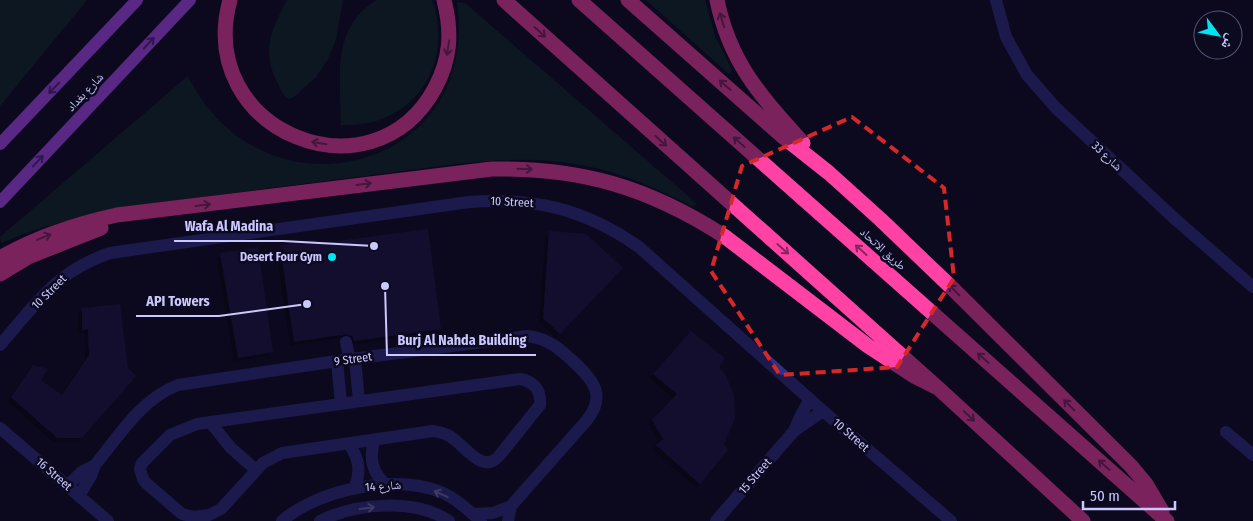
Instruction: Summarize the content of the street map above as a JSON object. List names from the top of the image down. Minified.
{"streets":{"highway":["طريق الاتحاد"],"main road":["شارع بغداد"],"street":["شارع 33","10 Street","9 Street","16 Street","15 Street","شارع 14"]},"places":["Wafa Al Madina","Desert Four Gym","Burj Al Nahda Building","API Towers"],"scale_bar":"50 m","north":"bottom right"}
